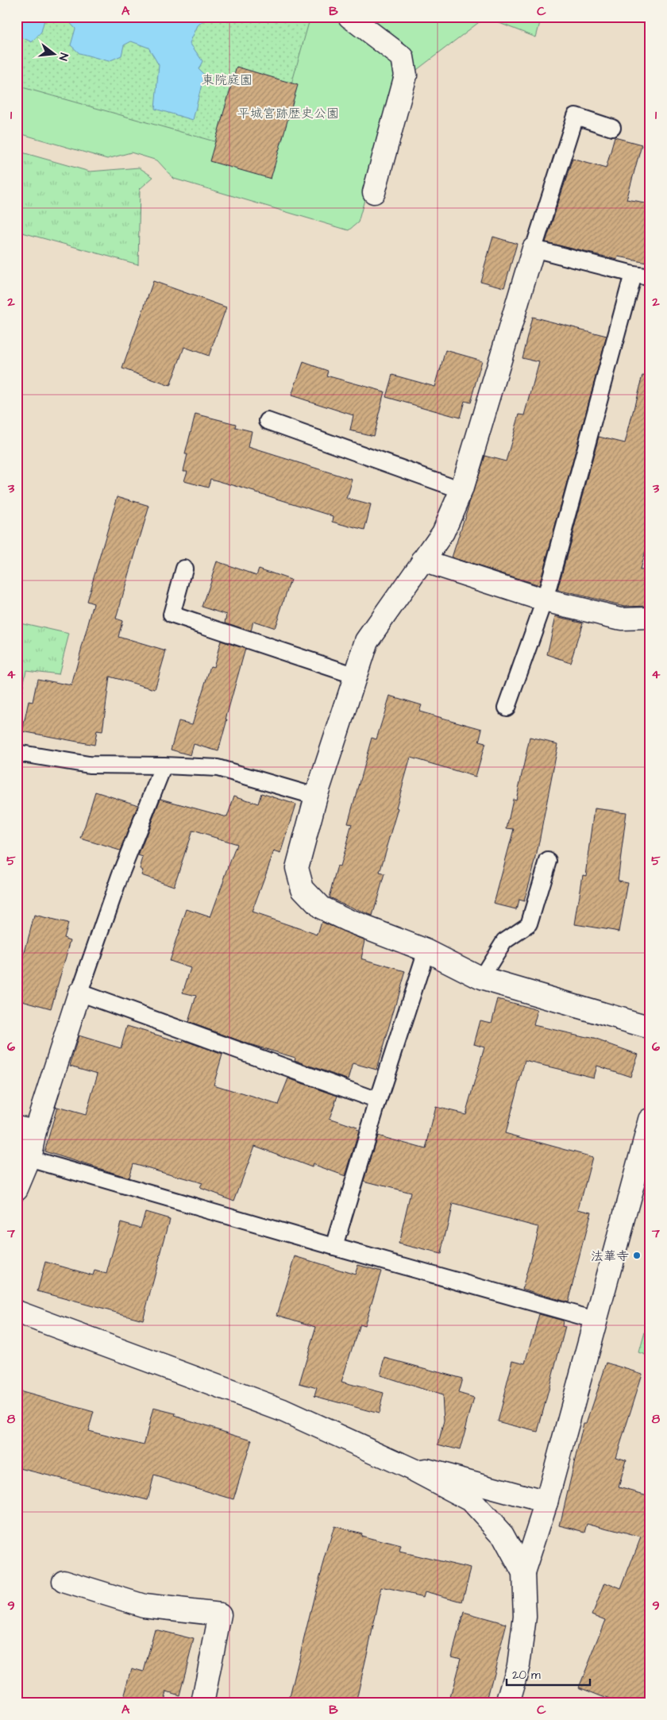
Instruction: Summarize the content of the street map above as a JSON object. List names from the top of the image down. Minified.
{"parks":["東院庭園","平城宮跡歴史公園"],"places":["法華寺"],"scale_bar":"20 m","north":"right","grid":{"columns":["A","B","C"],"rows":["1","2","3","4","5","6","7","8","9"]}}
